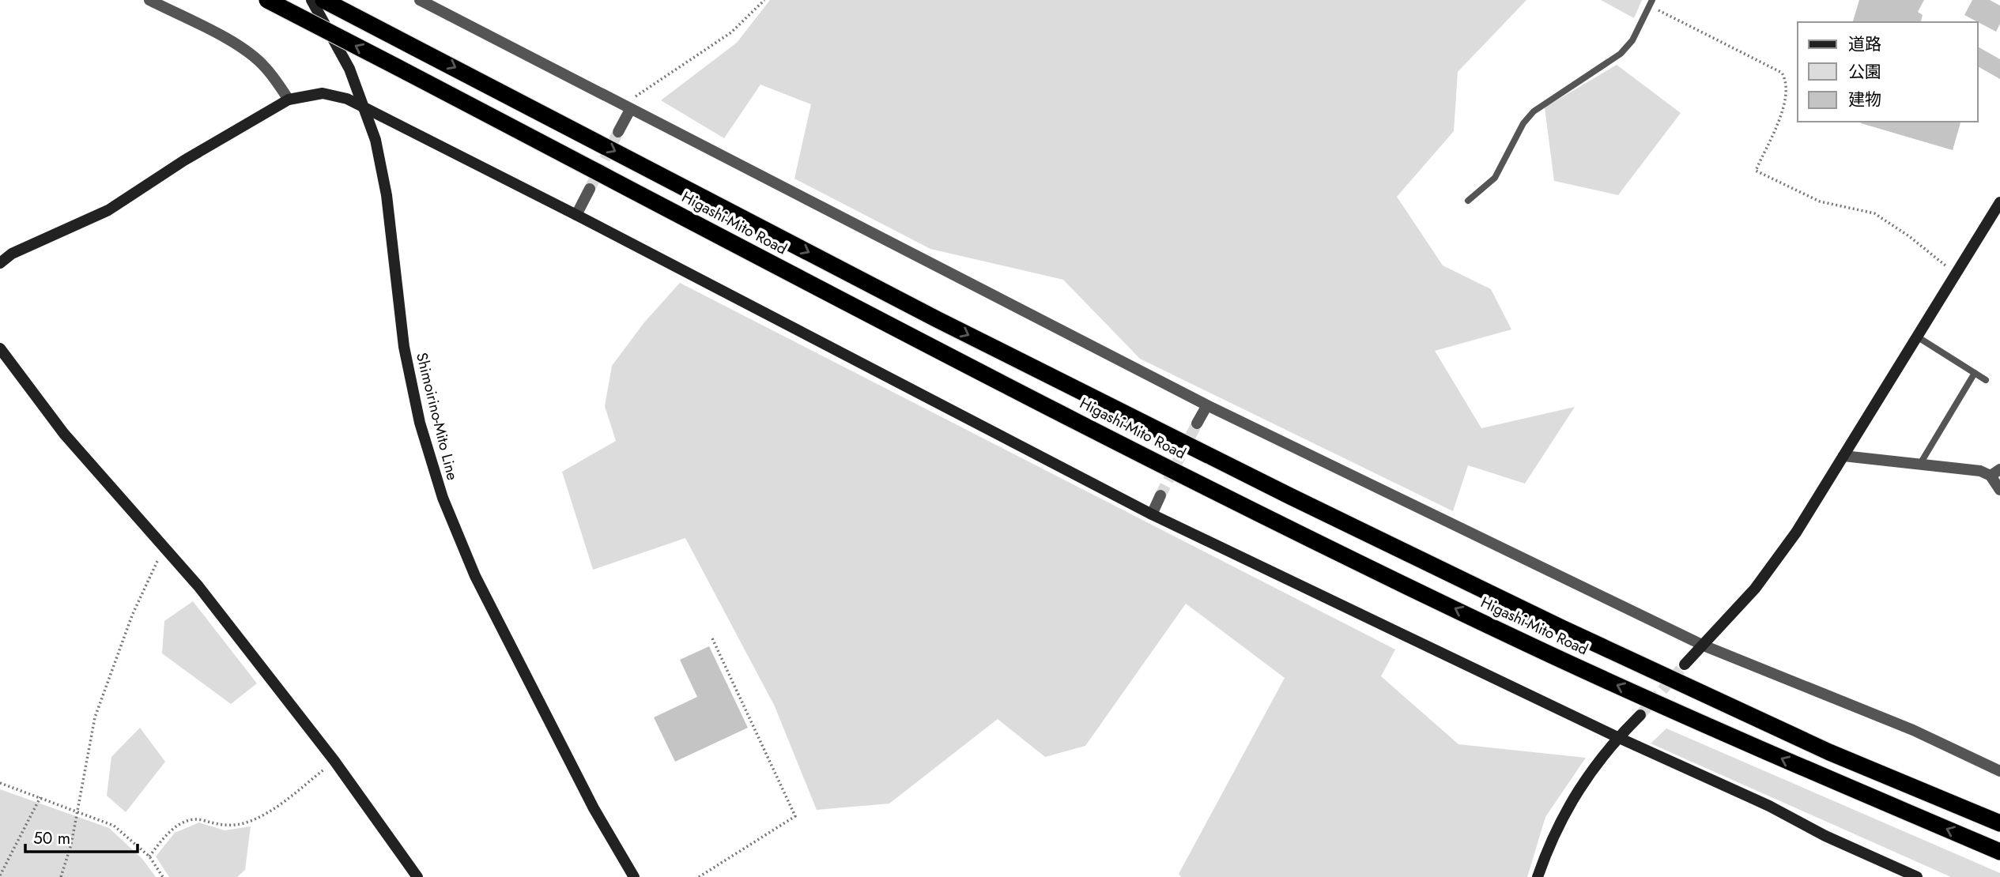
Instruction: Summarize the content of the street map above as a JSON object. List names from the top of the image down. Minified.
{"streets":{"highway":["Higashi-Mito Road"],"street":["Shimoirino-Mito Line"]},"legend":["道路","公園","建物"],"scale_bar":"50 m"}
